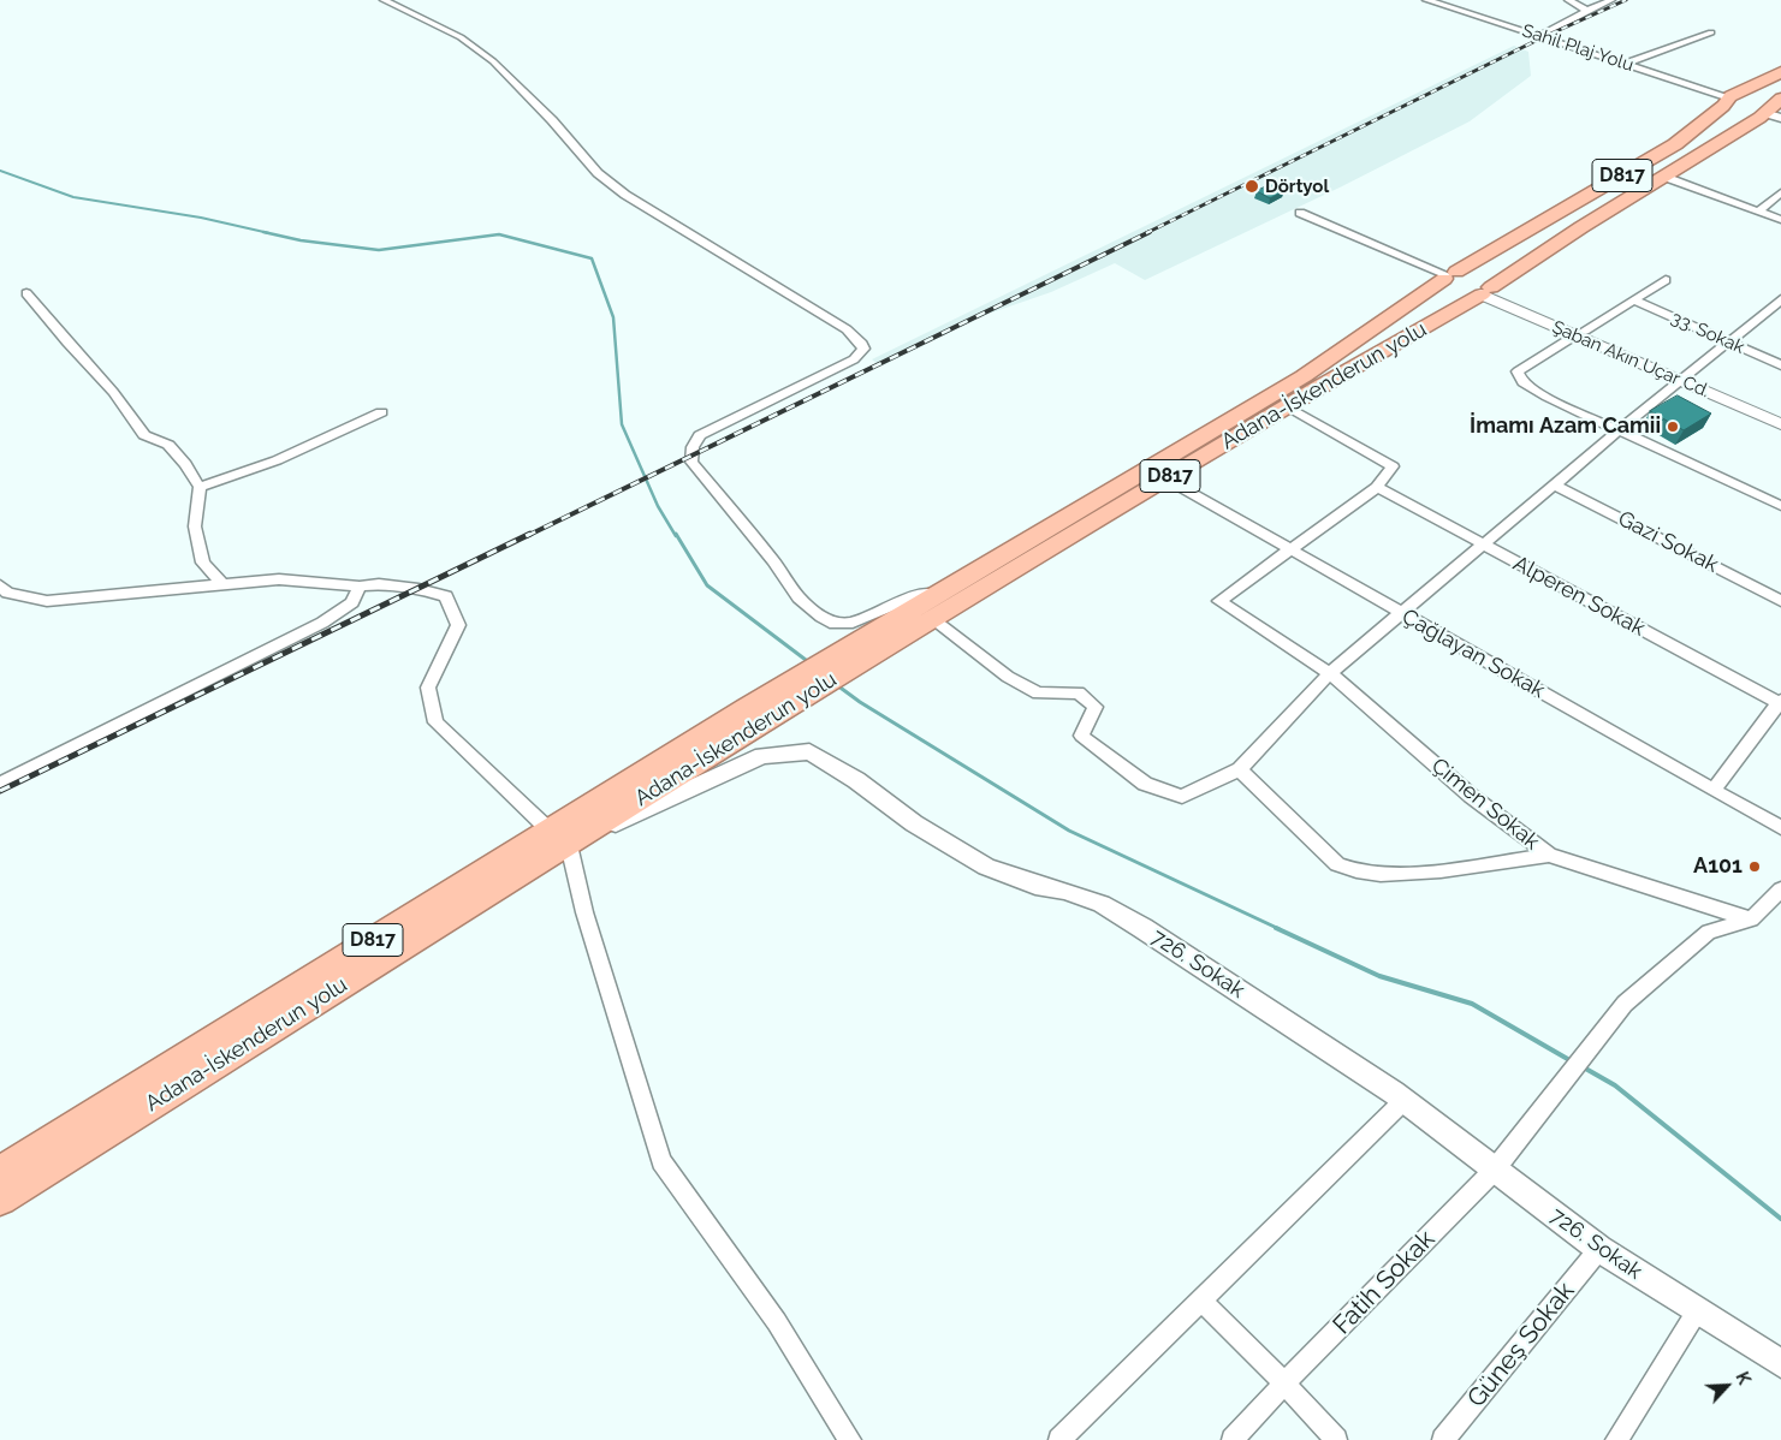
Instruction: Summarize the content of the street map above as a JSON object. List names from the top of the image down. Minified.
{"streets":{"highway":["D817","Adana-İskenderun yolu"],"main road":["Şaban Akın Uçar Cd."],"street":["Sahil Plaj Yolu","33. Sokak","Gazi Sokak","Alperen Sokak","Çağlayan Sokak","Çimen Sokak","726. Sokak","Fatih Sokak","Güneş Sokak"]},"crossings":[["Sahil Plaj Yolu","D817"],["D817","Adana-İskenderun yolu"],["D817","726. Sokak"],["Şaban Akın Uçar Cd.","Adana-İskenderun yolu"],["Adana-İskenderun yolu","Çağlayan Sokak"],["Adana-İskenderun yolu","726. Sokak"],["Çağlayan Sokak","Çimen Sokak"],["Çimen Sokak","Fatih Sokak"],["726. Sokak","Fatih Sokak"],["726. Sokak","Güneş Sokak"]],"places":["Dörtyol","İmamı Azam Camii","A101"],"north":"top right"}
